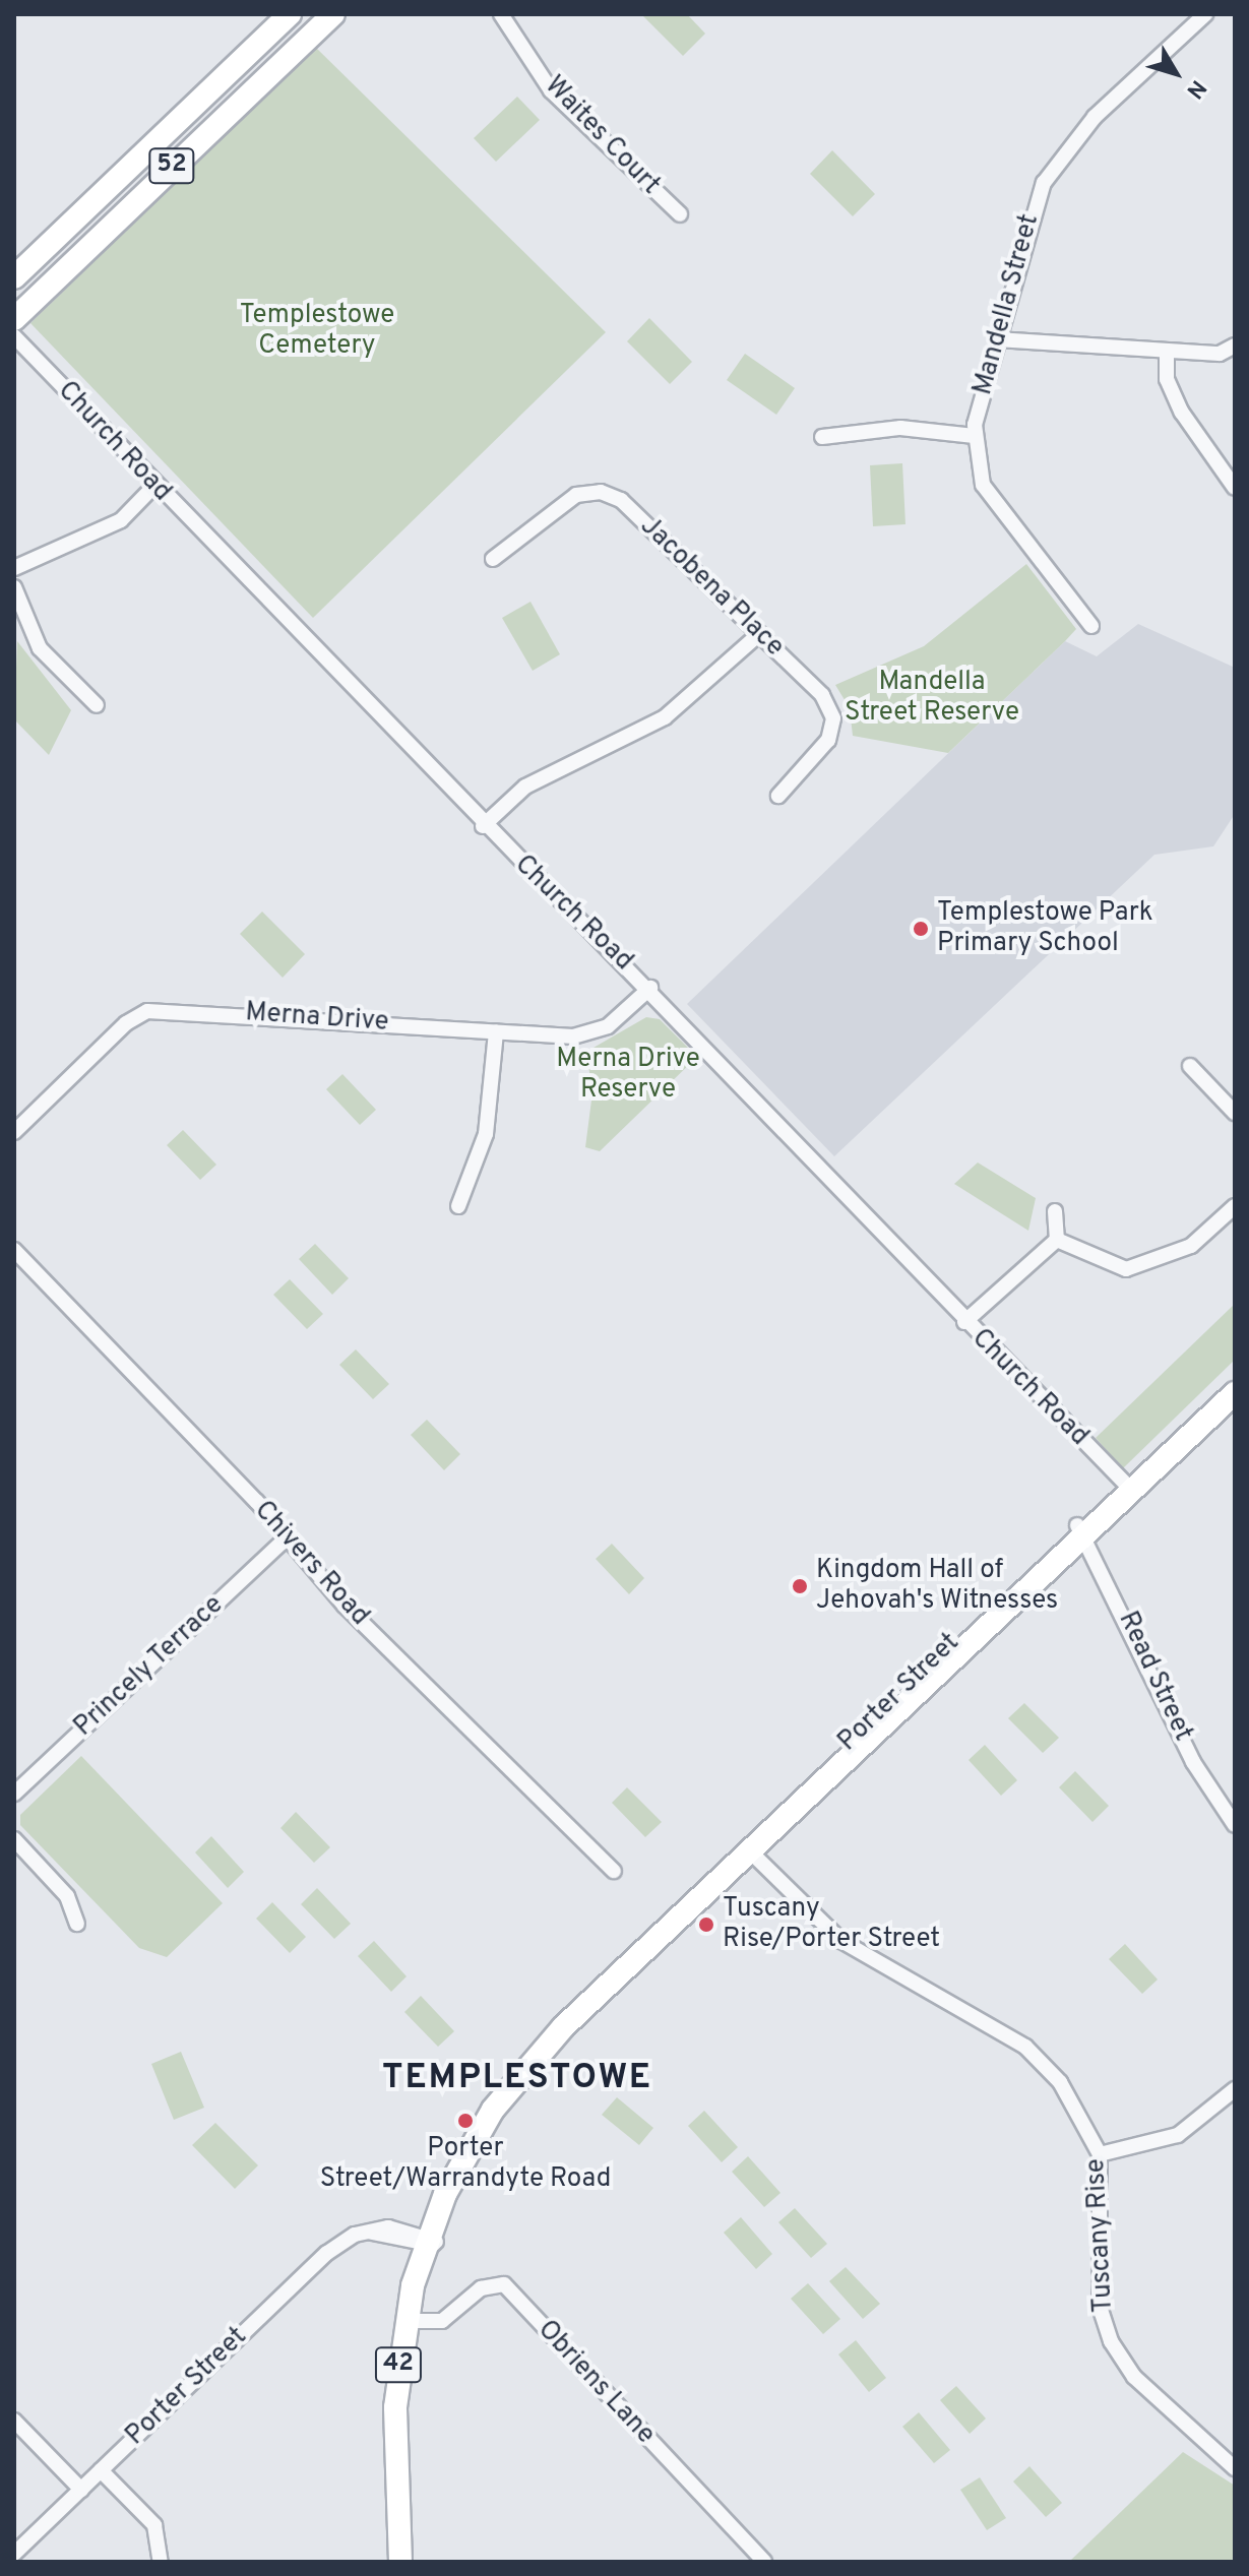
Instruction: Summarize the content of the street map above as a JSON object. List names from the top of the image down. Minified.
{"streets":{"main road":["52","Porter Street","42"],"street":["Waites Court","Mandella Street","Church Road","Jacobena Place","Merna Drive","Chivers Road","Princely Terrace","Read Street","Tuscany Rise","Obriens Lane"]},"crossings":[["Church Road","Merna Drive"],["Church Road","Porter Street"],["Chivers Road","Princely Terrace"],["Read Street","Porter Street"],["Porter Street","Tuscany Rise"],["Porter Street","42"],["42","Obriens Lane"]],"districts":["TEMPLESTOWE"],"parks":["Templestowe Cemetery","Mandella Street Reserve","Merna Drive Reserve"],"places":["Templestowe Park Primary School","Kingdom Hall of Jehovah's Witnesses","Tuscany Rise/Porter Street","Porter Street/Warrandyte Road"],"north":"bottom right"}
